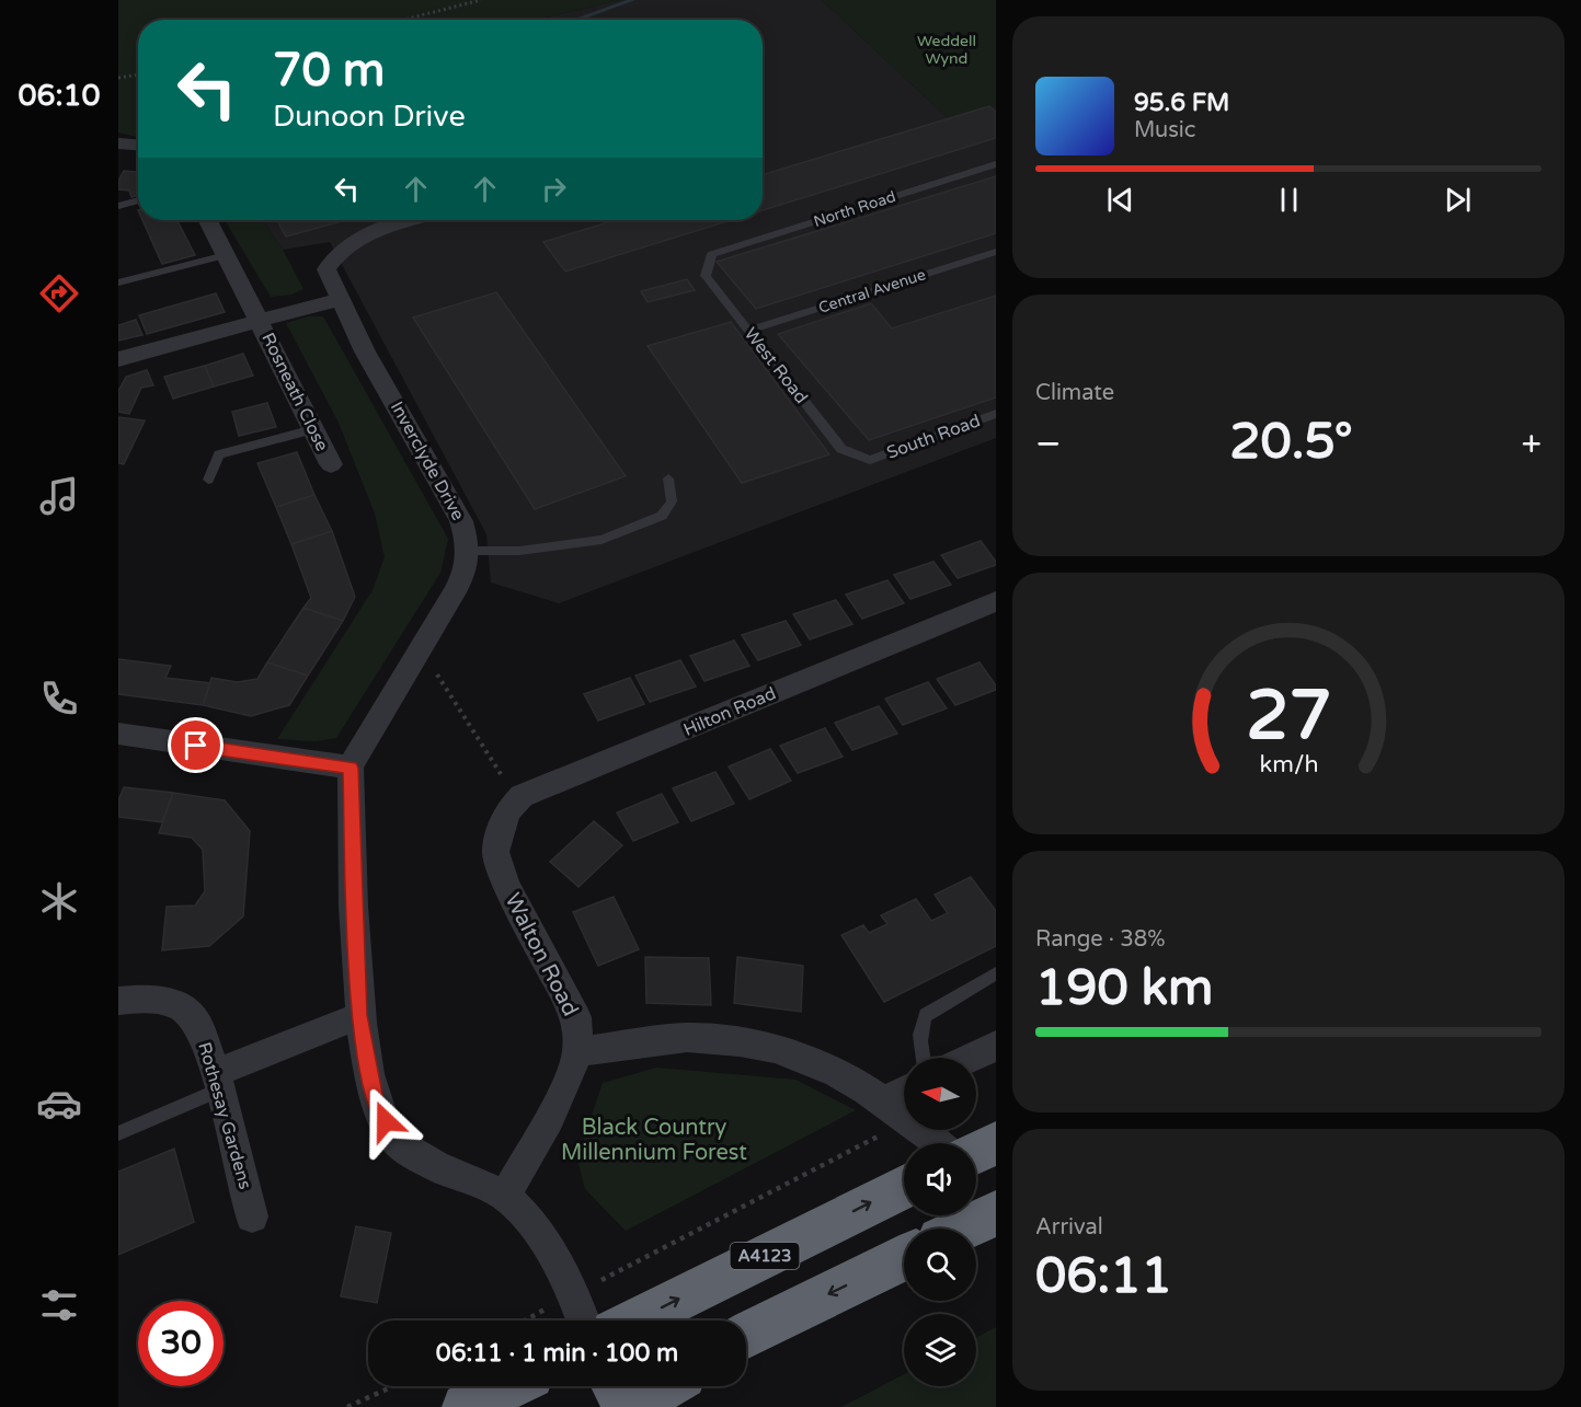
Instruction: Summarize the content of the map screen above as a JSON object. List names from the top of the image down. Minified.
{"streets":{"highway":["A4123"],"street":["Rosneath Close","Inverclyde Drive","Hilton Road","Walton Road","Rothesay Gardens"],"lane":["North Road","Central Avenue","West Road","South Road"]},"crossings":[["North Road","West Road"],["Central Avenue","West Road"],["West Road","South Road"],["Hilton Road","Walton Road"]],"parks":["Weddell Wynd","Black Country Millennium Forest"],"north":"left","page":{"tabs":"06:10","turn":["70 m","Dunoon Drive"],"song":["95.6 FM","Music"],"tile":["Climate",["Range · 38%","190 km"],["Arrival","06:11"]],"heat":["−","20.5°","+"],"limit":"30","trip":"06:11 · 1 min · 100 m","gauge":["27","km/h"]}}
